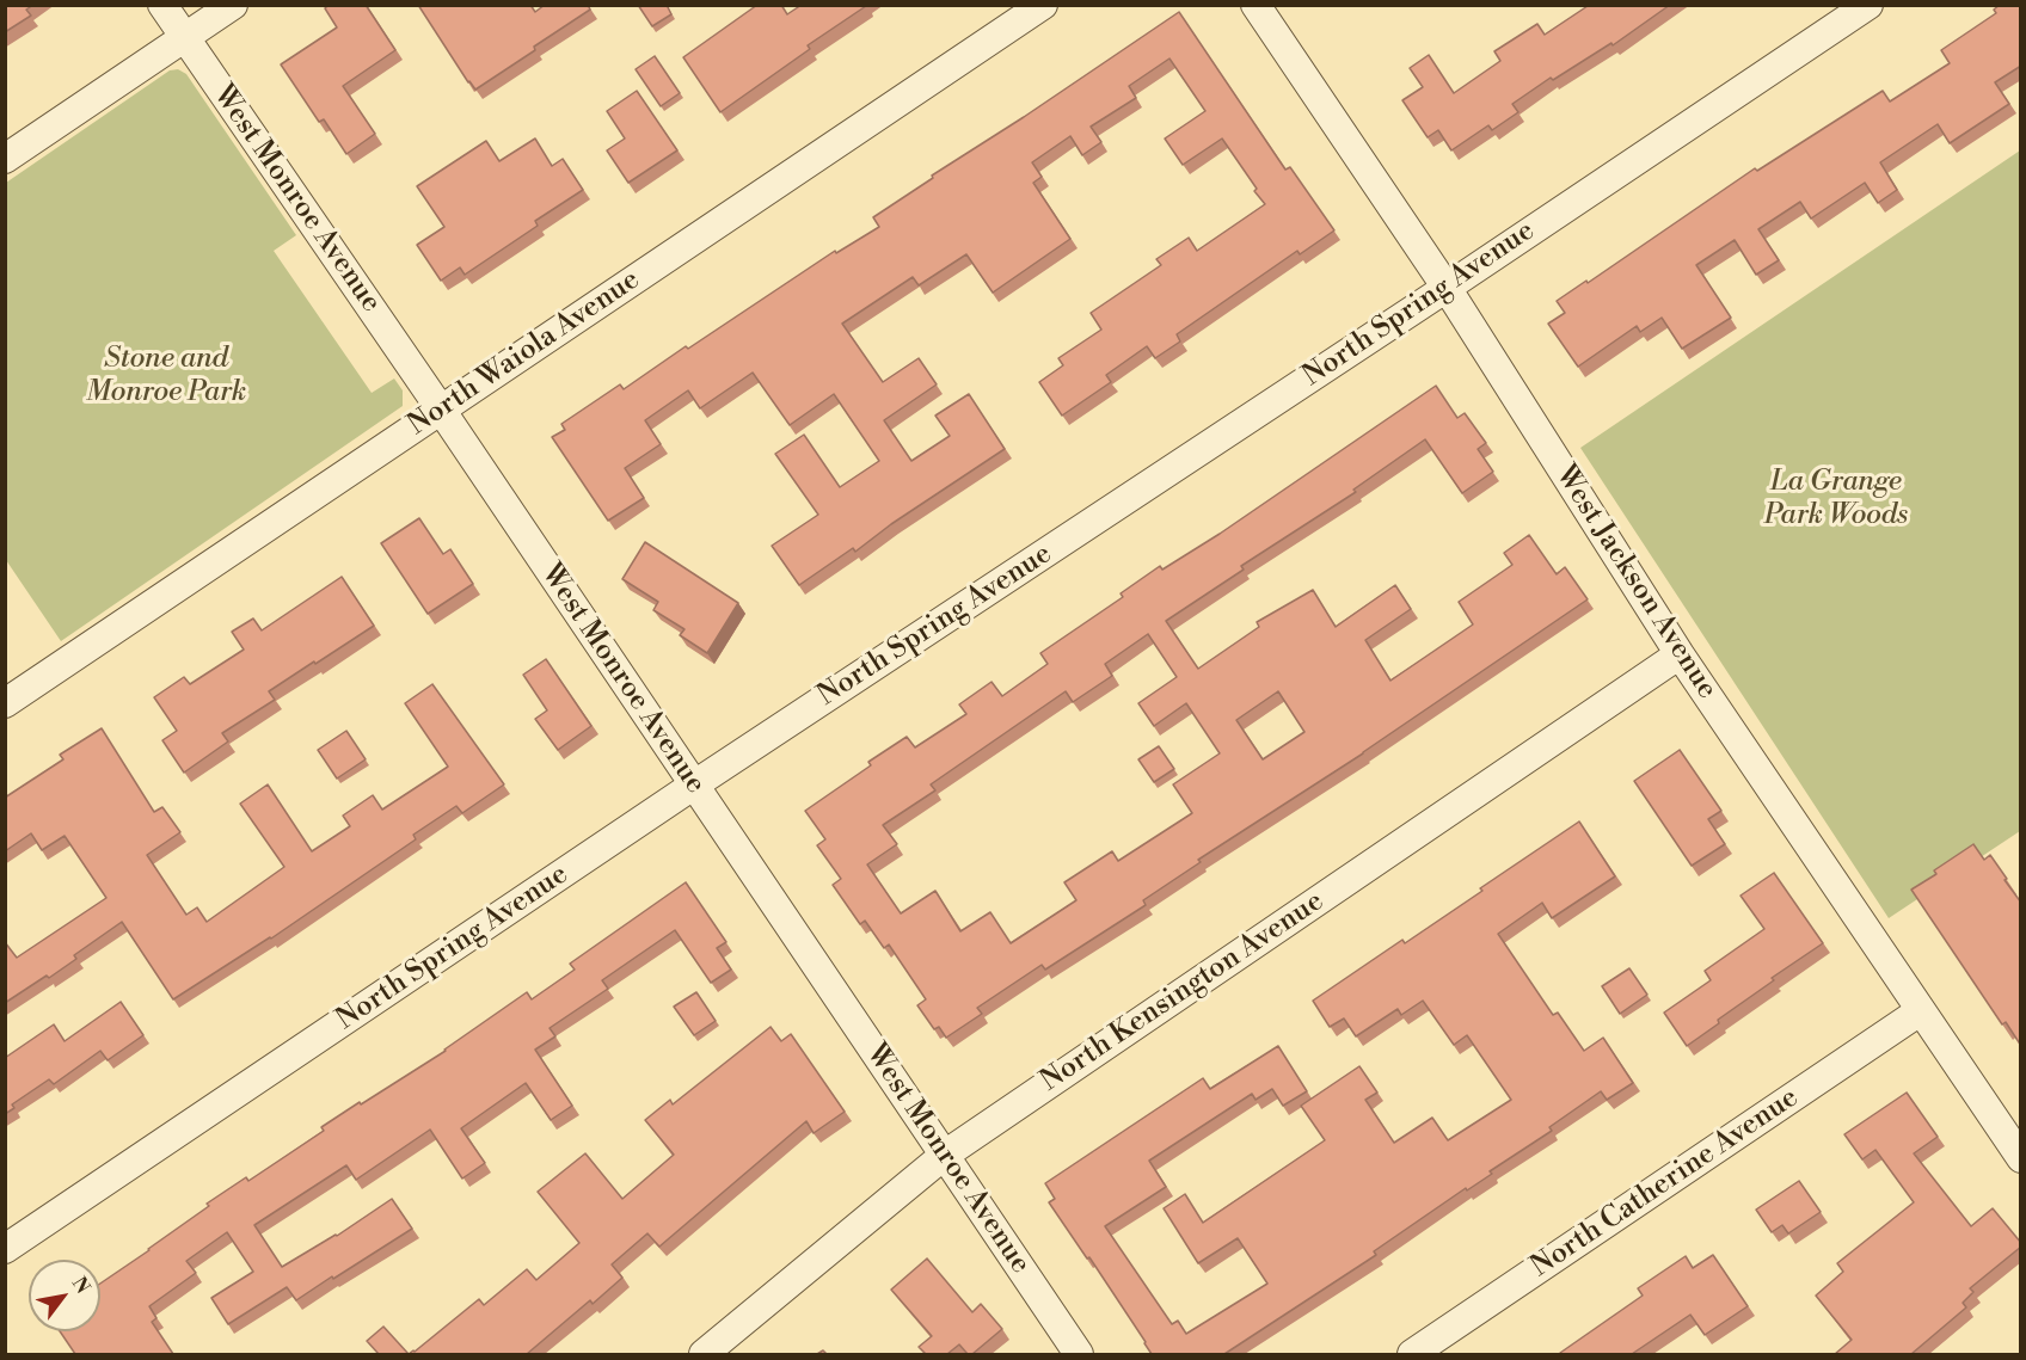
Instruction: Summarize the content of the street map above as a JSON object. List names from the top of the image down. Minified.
{"streets":{"street":["West Monroe Avenue","North Spring Avenue","North Waiola Avenue","West Jackson Avenue","North Kensington Avenue","North Catherine Avenue"]},"crossings":[["West Monroe Avenue","North Spring Avenue"],["West Monroe Avenue","North Waiola Avenue"],["West Monroe Avenue","North Kensington Avenue"],["North Spring Avenue","West Jackson Avenue"],["West Jackson Avenue","North Kensington Avenue"],["West Jackson Avenue","North Catherine Avenue"]],"parks":["Stone and Monroe Park","La Grange Park Woods"],"north":"top right"}
